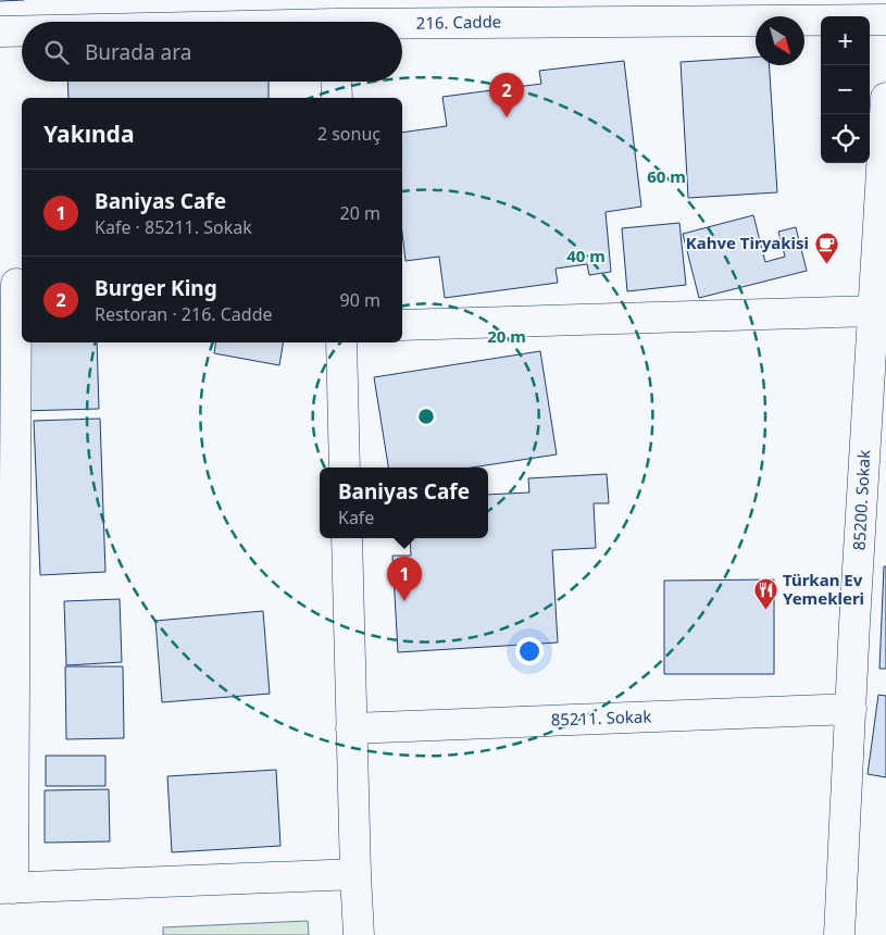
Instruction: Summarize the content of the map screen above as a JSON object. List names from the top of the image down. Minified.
{"streets":{"street":["216. Cadde","85200. Sokak","85211. Sokak"]},"crossings":[["85200. Sokak","85211. Sokak"]],"places":{"cafe":["Kahve Tiryakisi"],"restaurant":["Türkan Ev Yemekleri"]},"north":"bottom right","page":{"map_buttons":["+","−"],"search":"Burada ara","pins":["2","1"],"heading":["Yakında","2 sonuç"],"list":[{"mark":"1","name":"Baniyas Cafe","note":"Kafe · 85211. Sokak","value":"20 m"},{"mark":"2","name":"Burger King","note":"Restoran · 216. Cadde","value":"90 m"}],"popup":["Baniyas Cafe","Kafe"]},"rings":["60 m","40 m","20 m"]}
